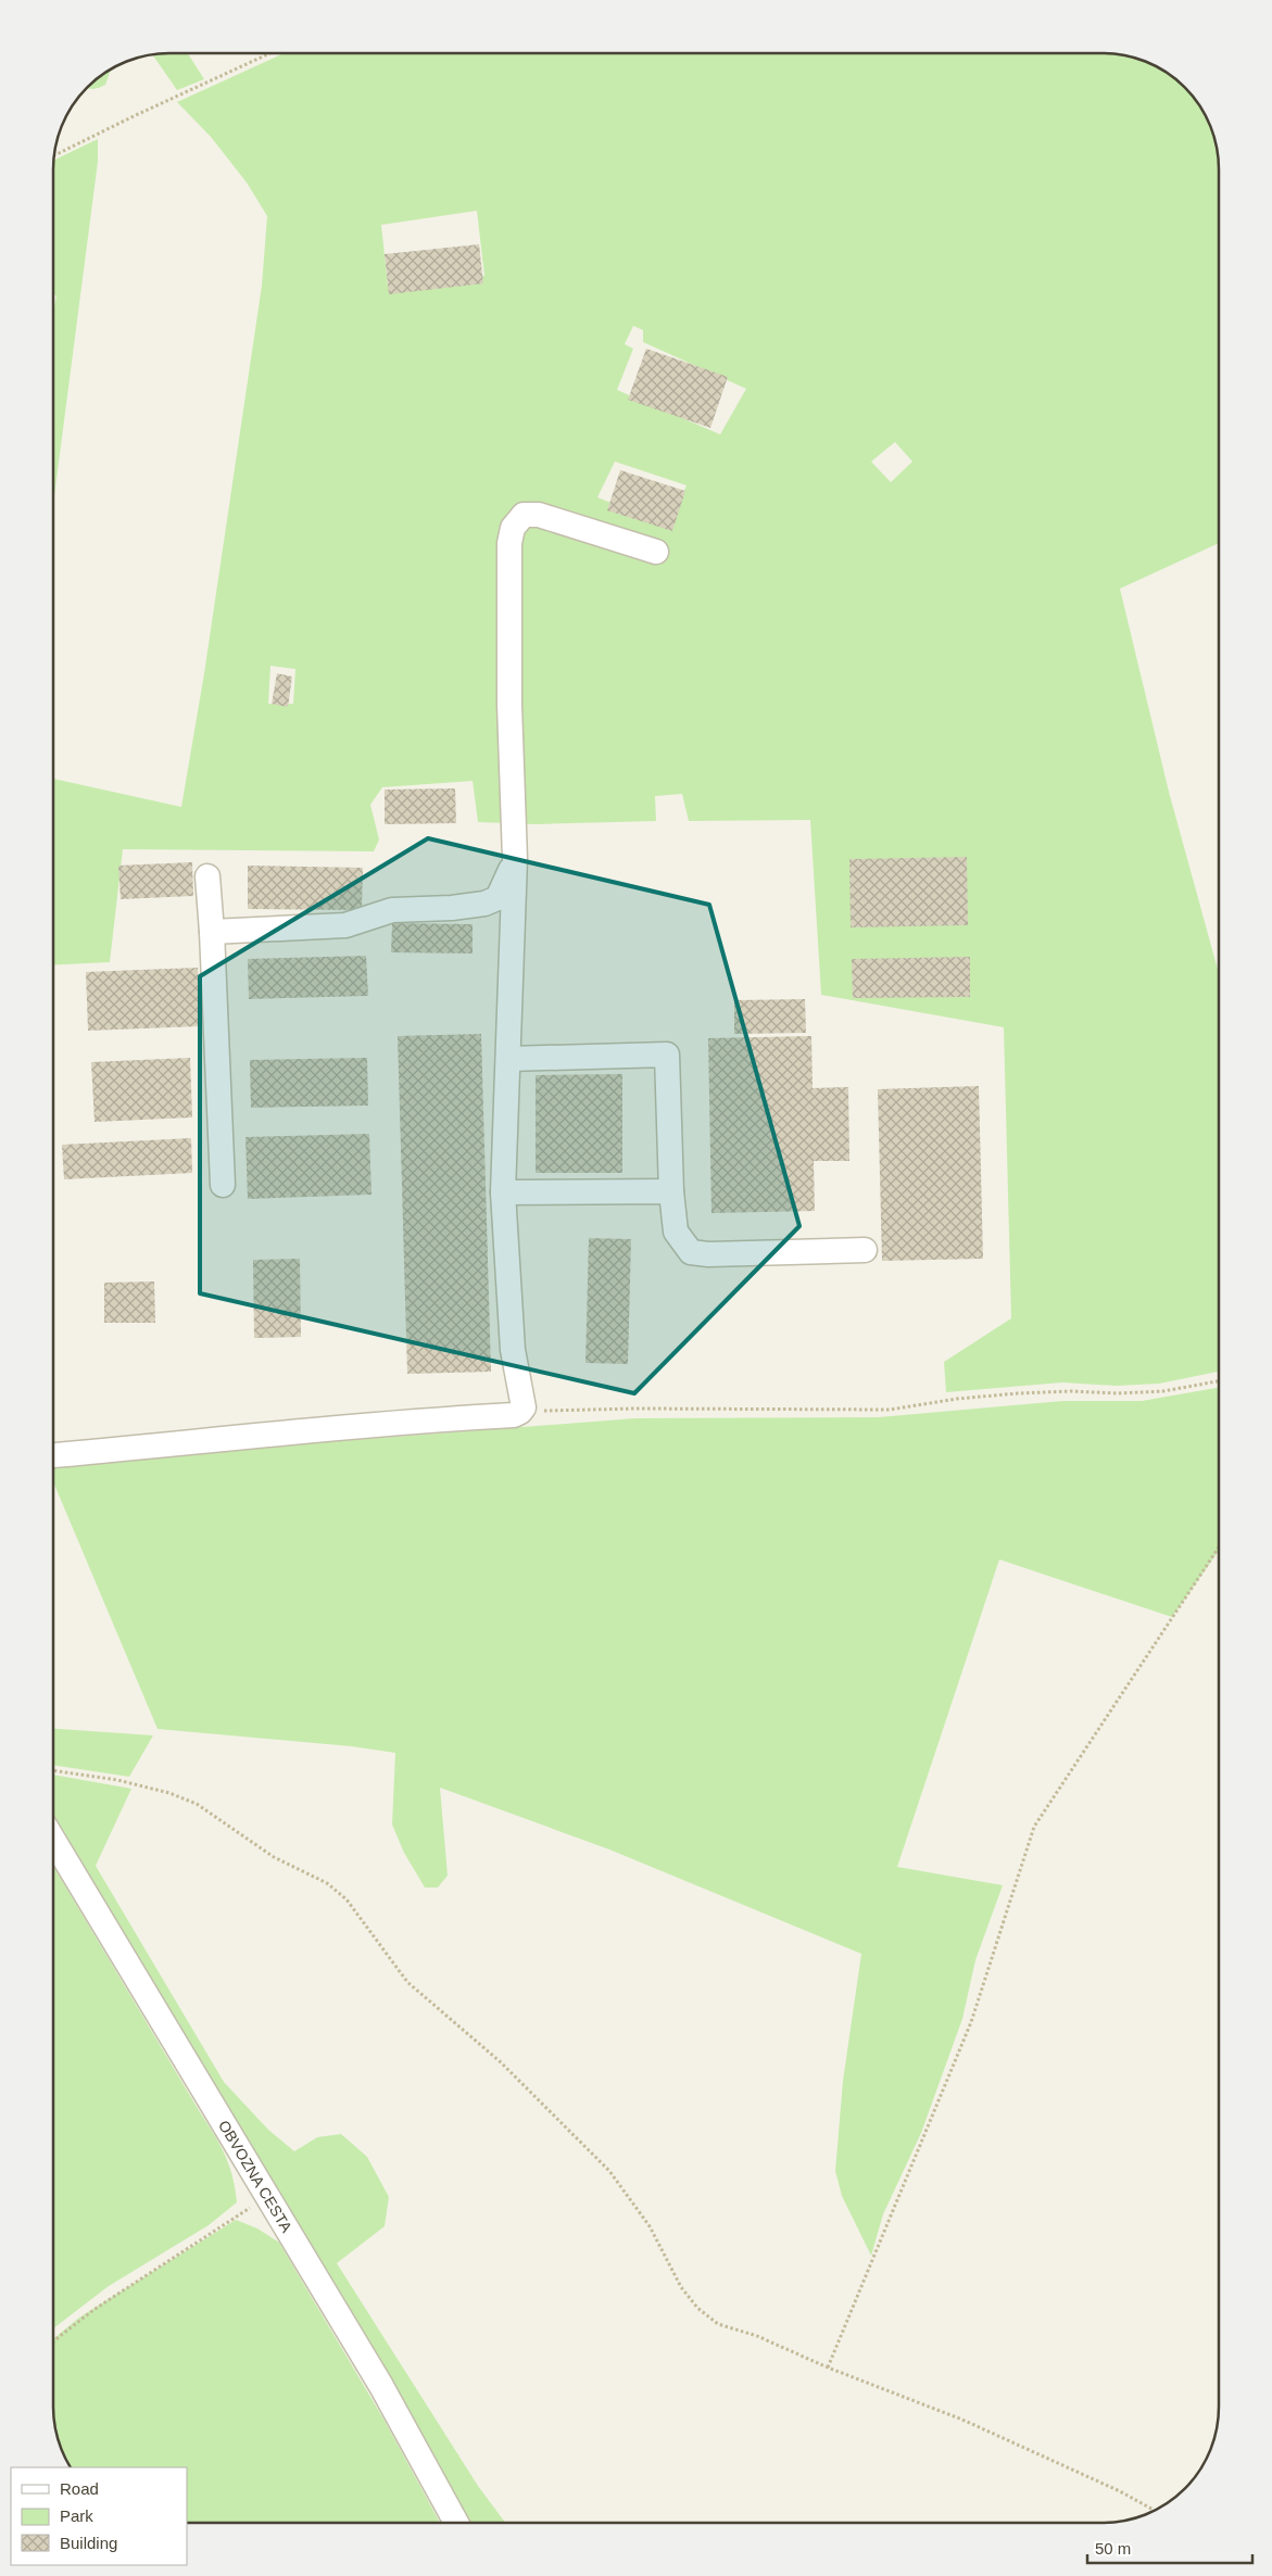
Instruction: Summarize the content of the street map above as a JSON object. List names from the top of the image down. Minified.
{"streets":{"street":["OBVOZNA CESTA"]},"legend":["Road","Park","Building"],"scale_bar":"50 m"}
